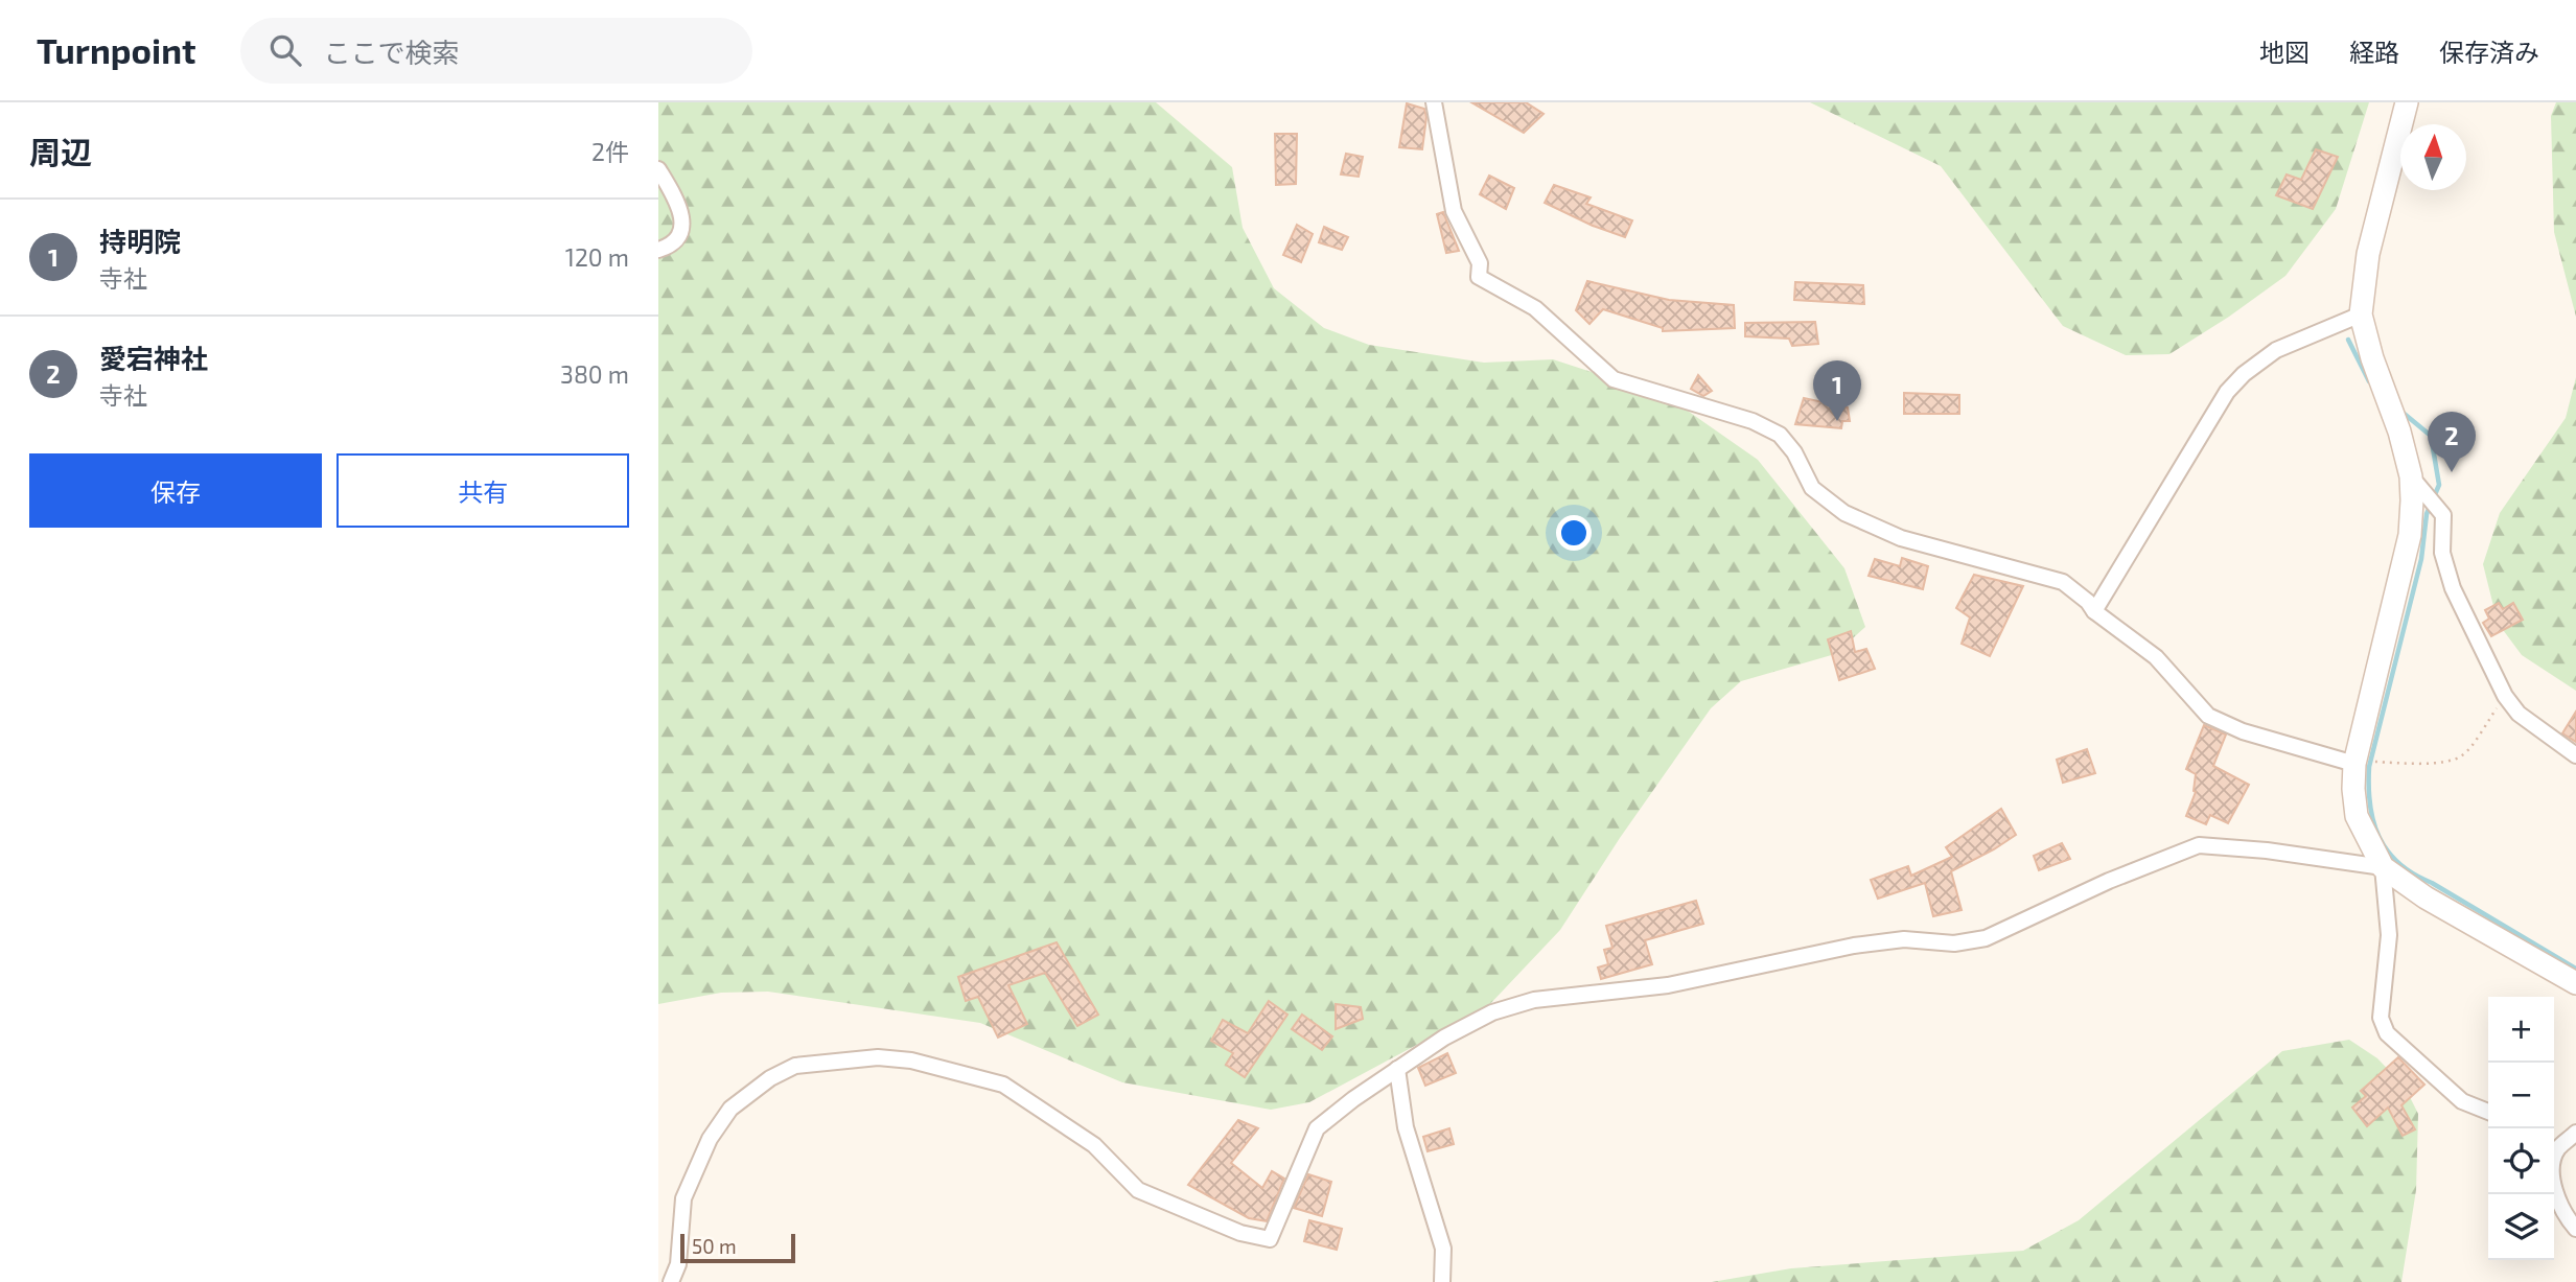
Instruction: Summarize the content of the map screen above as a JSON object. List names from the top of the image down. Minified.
{"scale_bar":"50 m","north":"top","page":{"header":"Turnpoint","search":"ここで検索","nav":["地図","経路","保存済み"],"heading":["周辺","2件"],"list":[{"mark":"1","name":"持明院","note":"寺社","value":"120 m"},{"mark":"2","name":"愛宕神社","note":"寺社","value":"380 m"}],"pins":["1","2"],"buttons":["保存","共有"],"map_buttons":["+","−"],"scale":"50 m"}}
